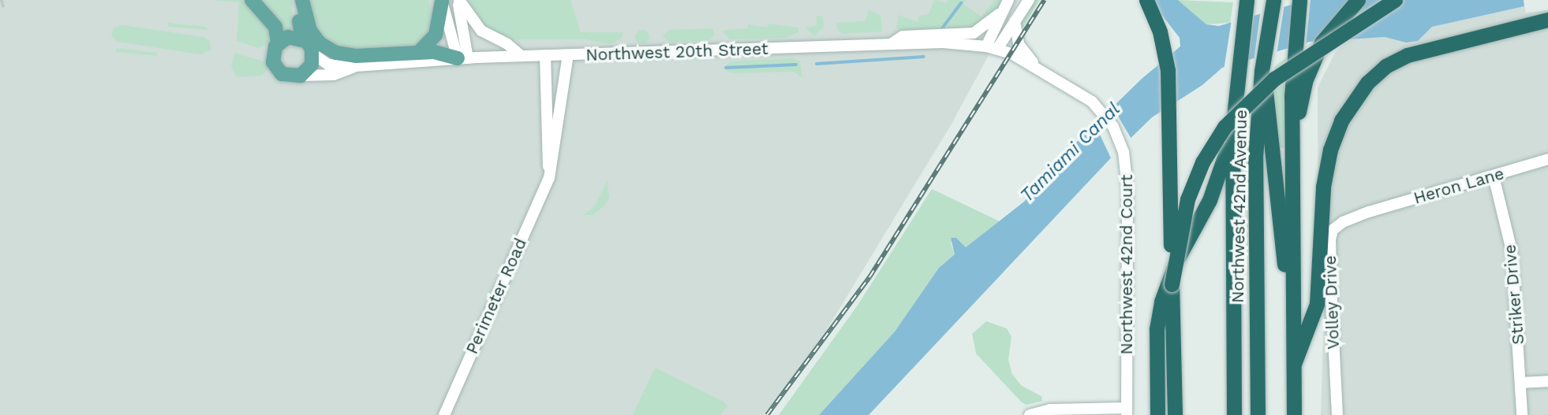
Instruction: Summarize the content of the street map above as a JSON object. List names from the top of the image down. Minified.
{"streets":{"highway":["Northwest 42nd Avenue"],"street":["Northwest 20th Street","Heron Lane","Northwest 42nd Court","Striker Drive","Perimeter Road","Volley Drive"]},"crossings":[["Northwest 20th Street","Northwest 42nd Court"],["Northwest 20th Street","Perimeter Road"],["Heron Lane","Striker Drive"],["Heron Lane","Volley Drive"]],"water":["Tamiami Canal"]}
